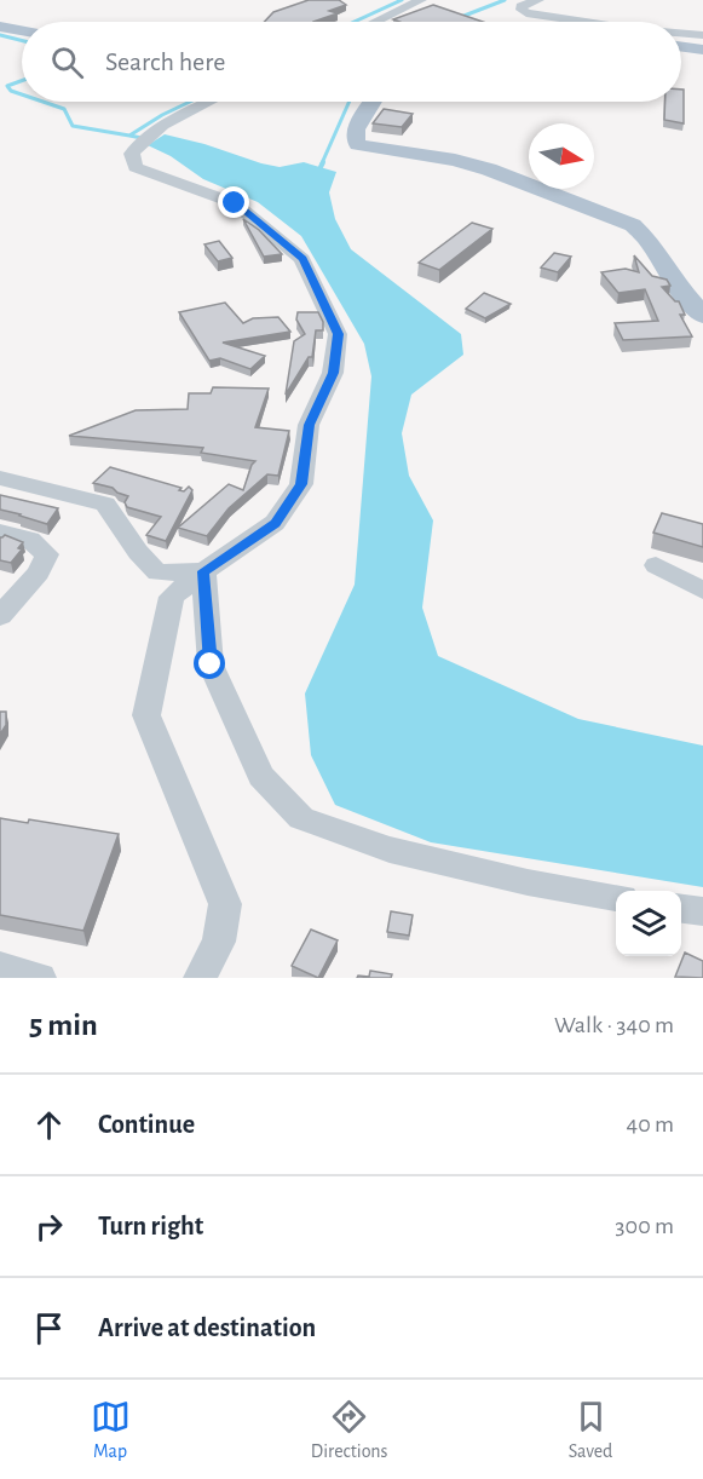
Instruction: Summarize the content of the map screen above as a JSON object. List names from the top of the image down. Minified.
{"north":"right","page":{"search":"Search here","heading":["5 min","Walk · 340 m"],"list":[["Continue","40 m"],["Turn right","300 m"],"Arrive at destination"],"nav":["Map","Directions","Saved"]}}
